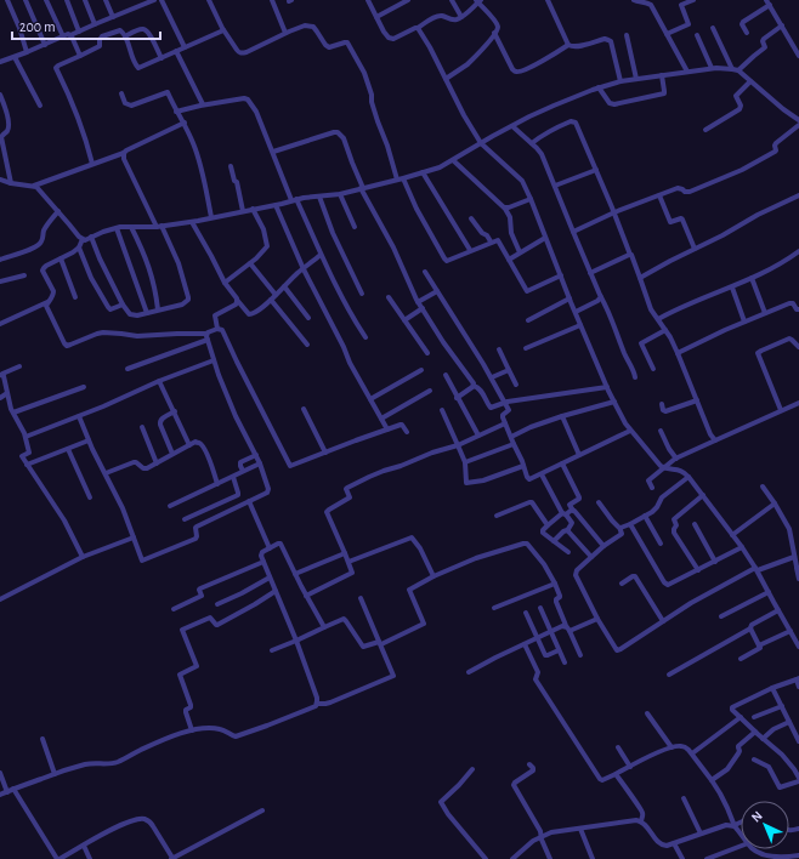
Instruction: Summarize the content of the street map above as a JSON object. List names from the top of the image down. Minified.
{"scale_bar":"200 m","north":"top left"}
